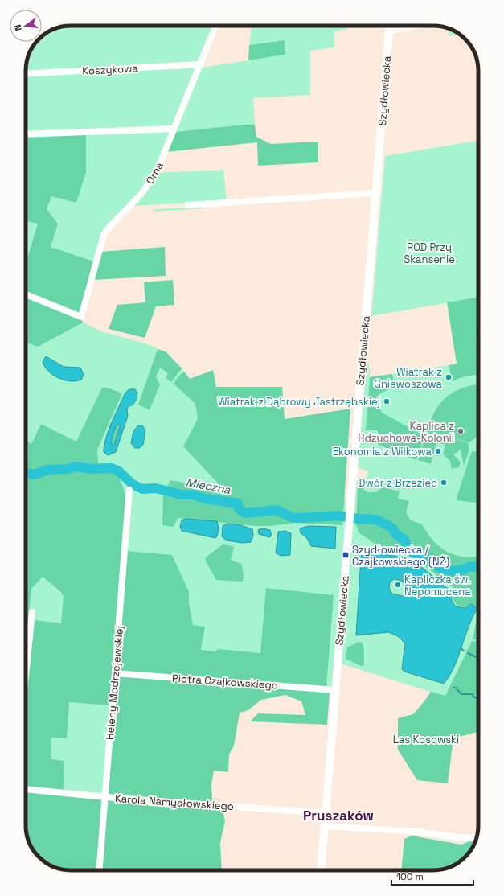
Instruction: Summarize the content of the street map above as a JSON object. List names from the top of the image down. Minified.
{"streets":{"street":["Koszykowa","Szydłowiecka","Orna","Piotra Czajkowskiego","Heleny Modrzejewskiej","Karola Namysłowskiego"]},"crossings":[["Koszykowa","Orna"],["Szydłowiecka","Piotra Czajkowskiego"],["Szydłowiecka","Karola Namysłowskiego"],["Piotra Czajkowskiego","Heleny Modrzejewskiej"],["Heleny Modrzejewskiej","Karola Namysłowskiego"]],"districts":["Pruszaków"],"water":["Mleczna"],"parks":["ROD Przy Skansenie","Las Kosowski"],"places":{"other":["Wiatrak z Gniewoszowa","Wiatrak z Dąbrowy Jastrzębskiej","Kaplica z Rdzuchowa-Kolonii","Ekonomia z Wilkowa","Dwór z Brzeziec","Kapliczka św. Nepomucena"],"transit":["Szydłowiecka / Czajkowskiego (NŻ)"]},"scale_bar":"100 m","north":"left"}
